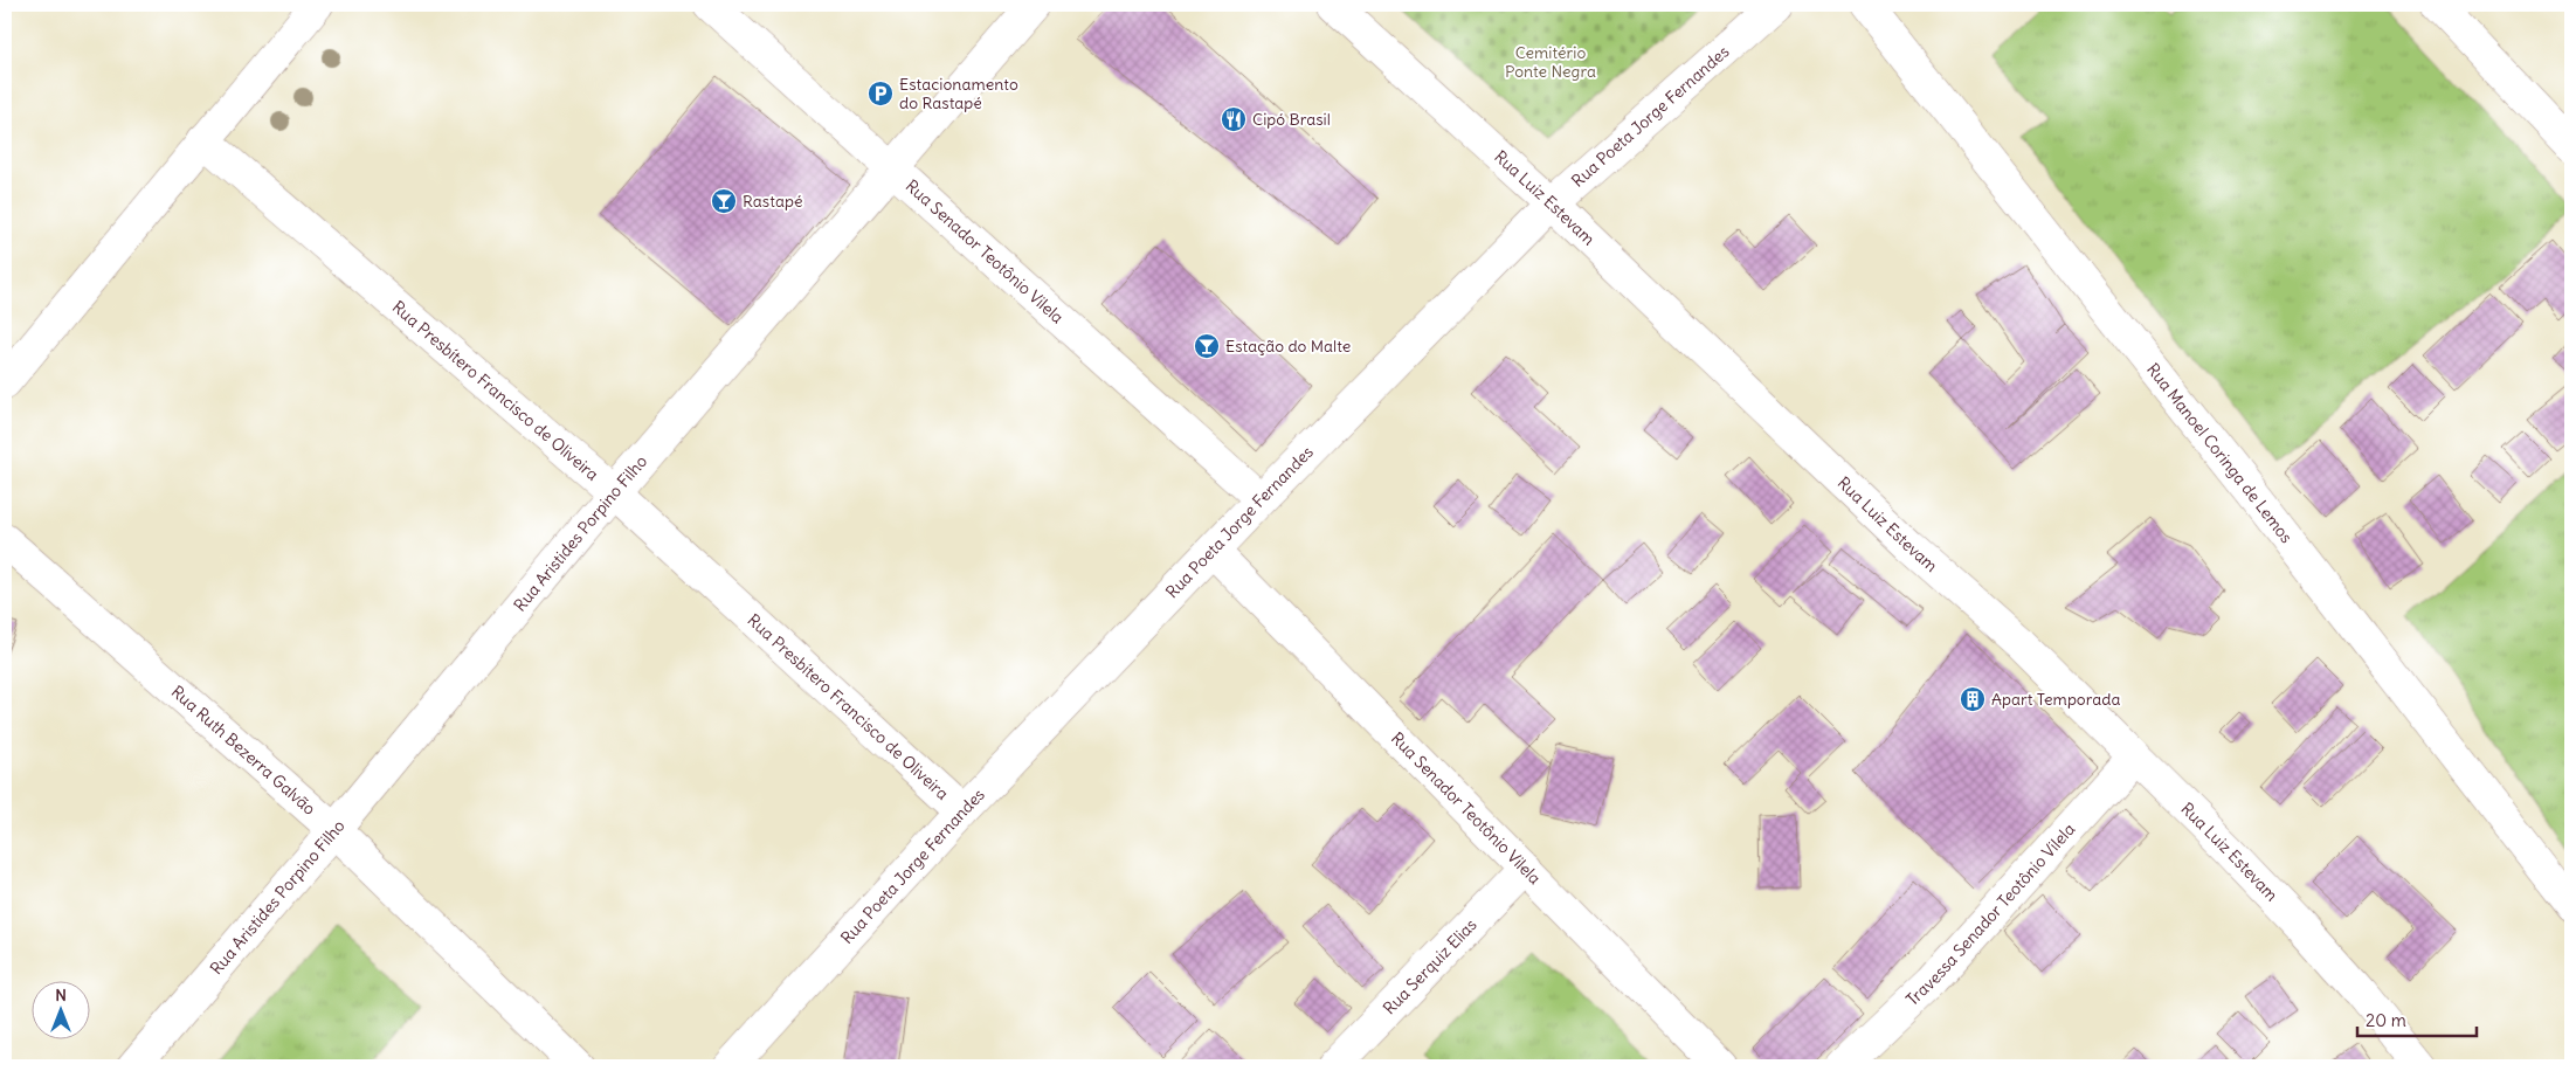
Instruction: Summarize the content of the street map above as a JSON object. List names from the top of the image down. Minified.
{"streets":{"street":["Rua Poeta Jorge Fernandes","Rua Luiz Estevam","Rua Senador Teotônio Vilela","Rua Presbítero Francisco de Oliveira","Rua Manoel Coringa de Lemos","Rua Aristides Porpino Filho","Rua Ruth Bezerra Galvão","Travessa Senador Teotônio Vilela","Rua Serquiz Elias"]},"crossings":[["Rua Poeta Jorge Fernandes","Rua Luiz Estevam"],["Rua Poeta Jorge Fernandes","Rua Senador Teotônio Vilela"],["Rua Poeta Jorge Fernandes","Rua Presbítero Francisco de Oliveira"],["Rua Luiz Estevam","Travessa Senador Teotônio Vilela"],["Rua Senador Teotônio Vilela","Rua Aristides Porpino Filho"],["Rua Senador Teotônio Vilela","Rua Serquiz Elias"],["Rua Presbítero Francisco de Oliveira","Rua Aristides Porpino Filho"],["Rua Aristides Porpino Filho","Rua Ruth Bezerra Galvão"]],"parks":["Cemitério Ponte Negra"],"places":{"parking":["Estacionamento do Rastapé"],"restaurant":["Cipó Brasil"],"bar":["Rastapé","Estação do Malte"],"building":["Apart Temporada"]},"scale_bar":"20 m","north":"top"}
